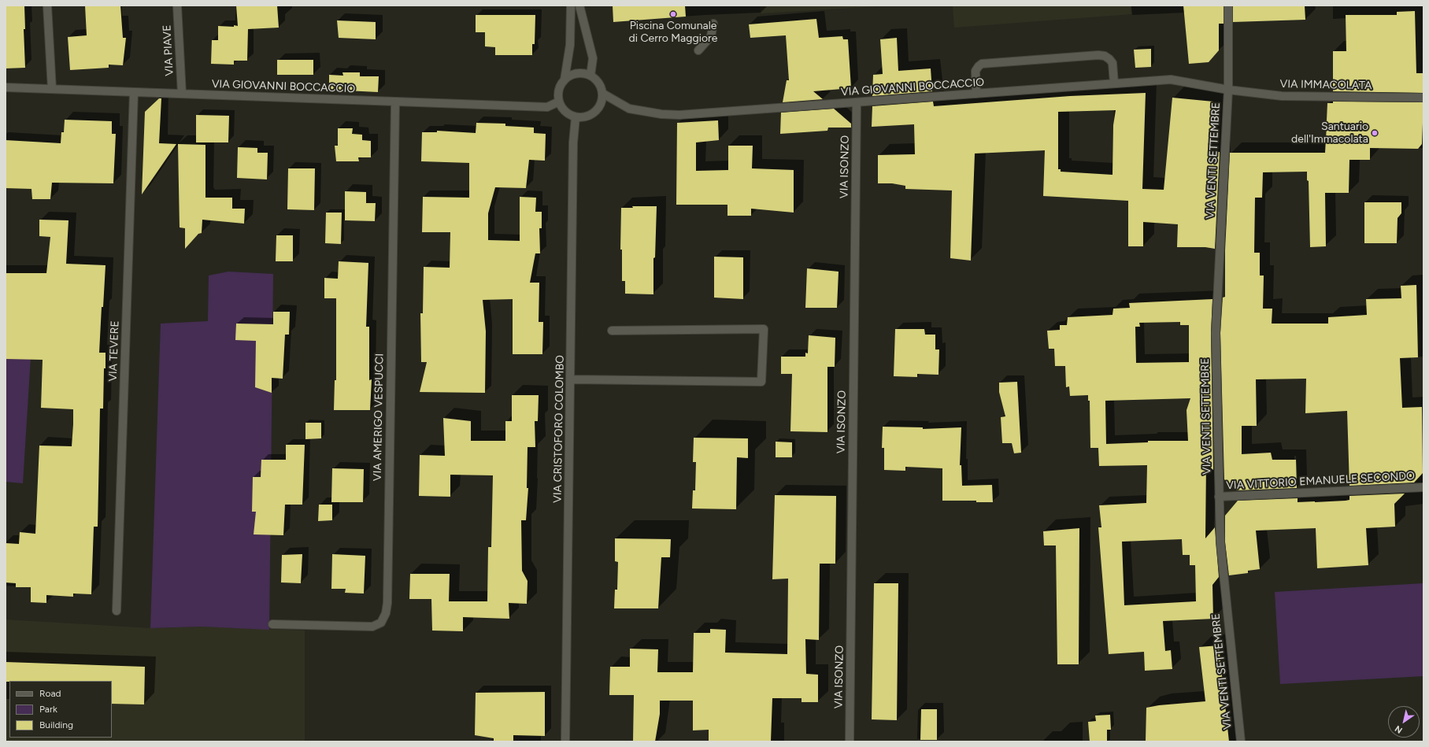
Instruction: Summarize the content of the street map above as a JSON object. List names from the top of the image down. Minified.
{"streets":{"street":["VIA PIAVE","VIA IMMACOLATA","VIA GIOVANNI BOCCACCIO","VIA VENTI SETTEMBRE","VIA ISONZO","VIA TEVERE","VIA AMERIGO VESPUCCI","VIA CRISTOFORO COLOMBO","VIA VITTORIO EMANUELE SECONDO"]},"crossings":[["VIA PIAVE","VIA GIOVANNI BOCCACCIO"],["VIA IMMACOLATA","VIA GIOVANNI BOCCACCIO"],["VIA IMMACOLATA","VIA VENTI SETTEMBRE"],["VIA GIOVANNI BOCCACCIO","VIA VENTI SETTEMBRE"],["VIA GIOVANNI BOCCACCIO","VIA ISONZO"],["VIA GIOVANNI BOCCACCIO","VIA TEVERE"],["VIA GIOVANNI BOCCACCIO","VIA AMERIGO VESPUCCI"],["VIA GIOVANNI BOCCACCIO","VIA CRISTOFORO COLOMBO"],["VIA VENTI SETTEMBRE","VIA VITTORIO EMANUELE SECONDO"]],"places":["Piscina Comunale di Cerro Maggiore","Santuario dell'Immacolata"],"legend":["Road","Park","Building"],"north":"bottom left"}
